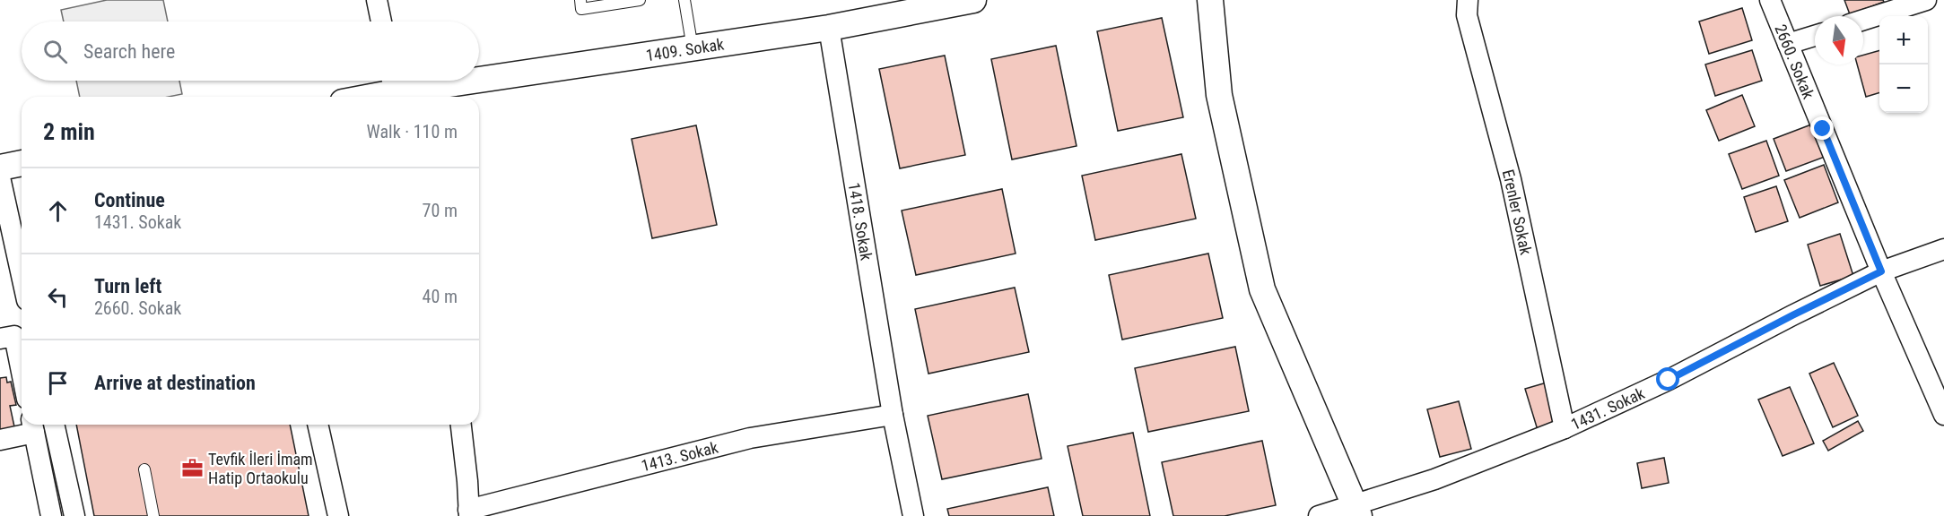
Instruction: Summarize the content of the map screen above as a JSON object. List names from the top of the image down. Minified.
{"streets":{"street":["1409. Sokak","2660. Sokak","Erenler Sokak","1418. Sokak","1431. Sokak","1413. Sokak"]},"crossings":[["1409. Sokak","1418. Sokak"],["2660. Sokak","1431. Sokak"],["Erenler Sokak","1431. Sokak"],["1418. Sokak","1413. Sokak"]],"places":{"office":["Tevfik İleri İmam Hatip Ortaokulu"]},"north":"bottom","page":{"map_buttons":["+","−"],"search":"Search here","heading":["2 min","Walk · 110 m"],"list":[["Continue","1431. Sokak","70 m"],["Turn left","2660. Sokak","40 m"],"Arrive at destination"]}}
